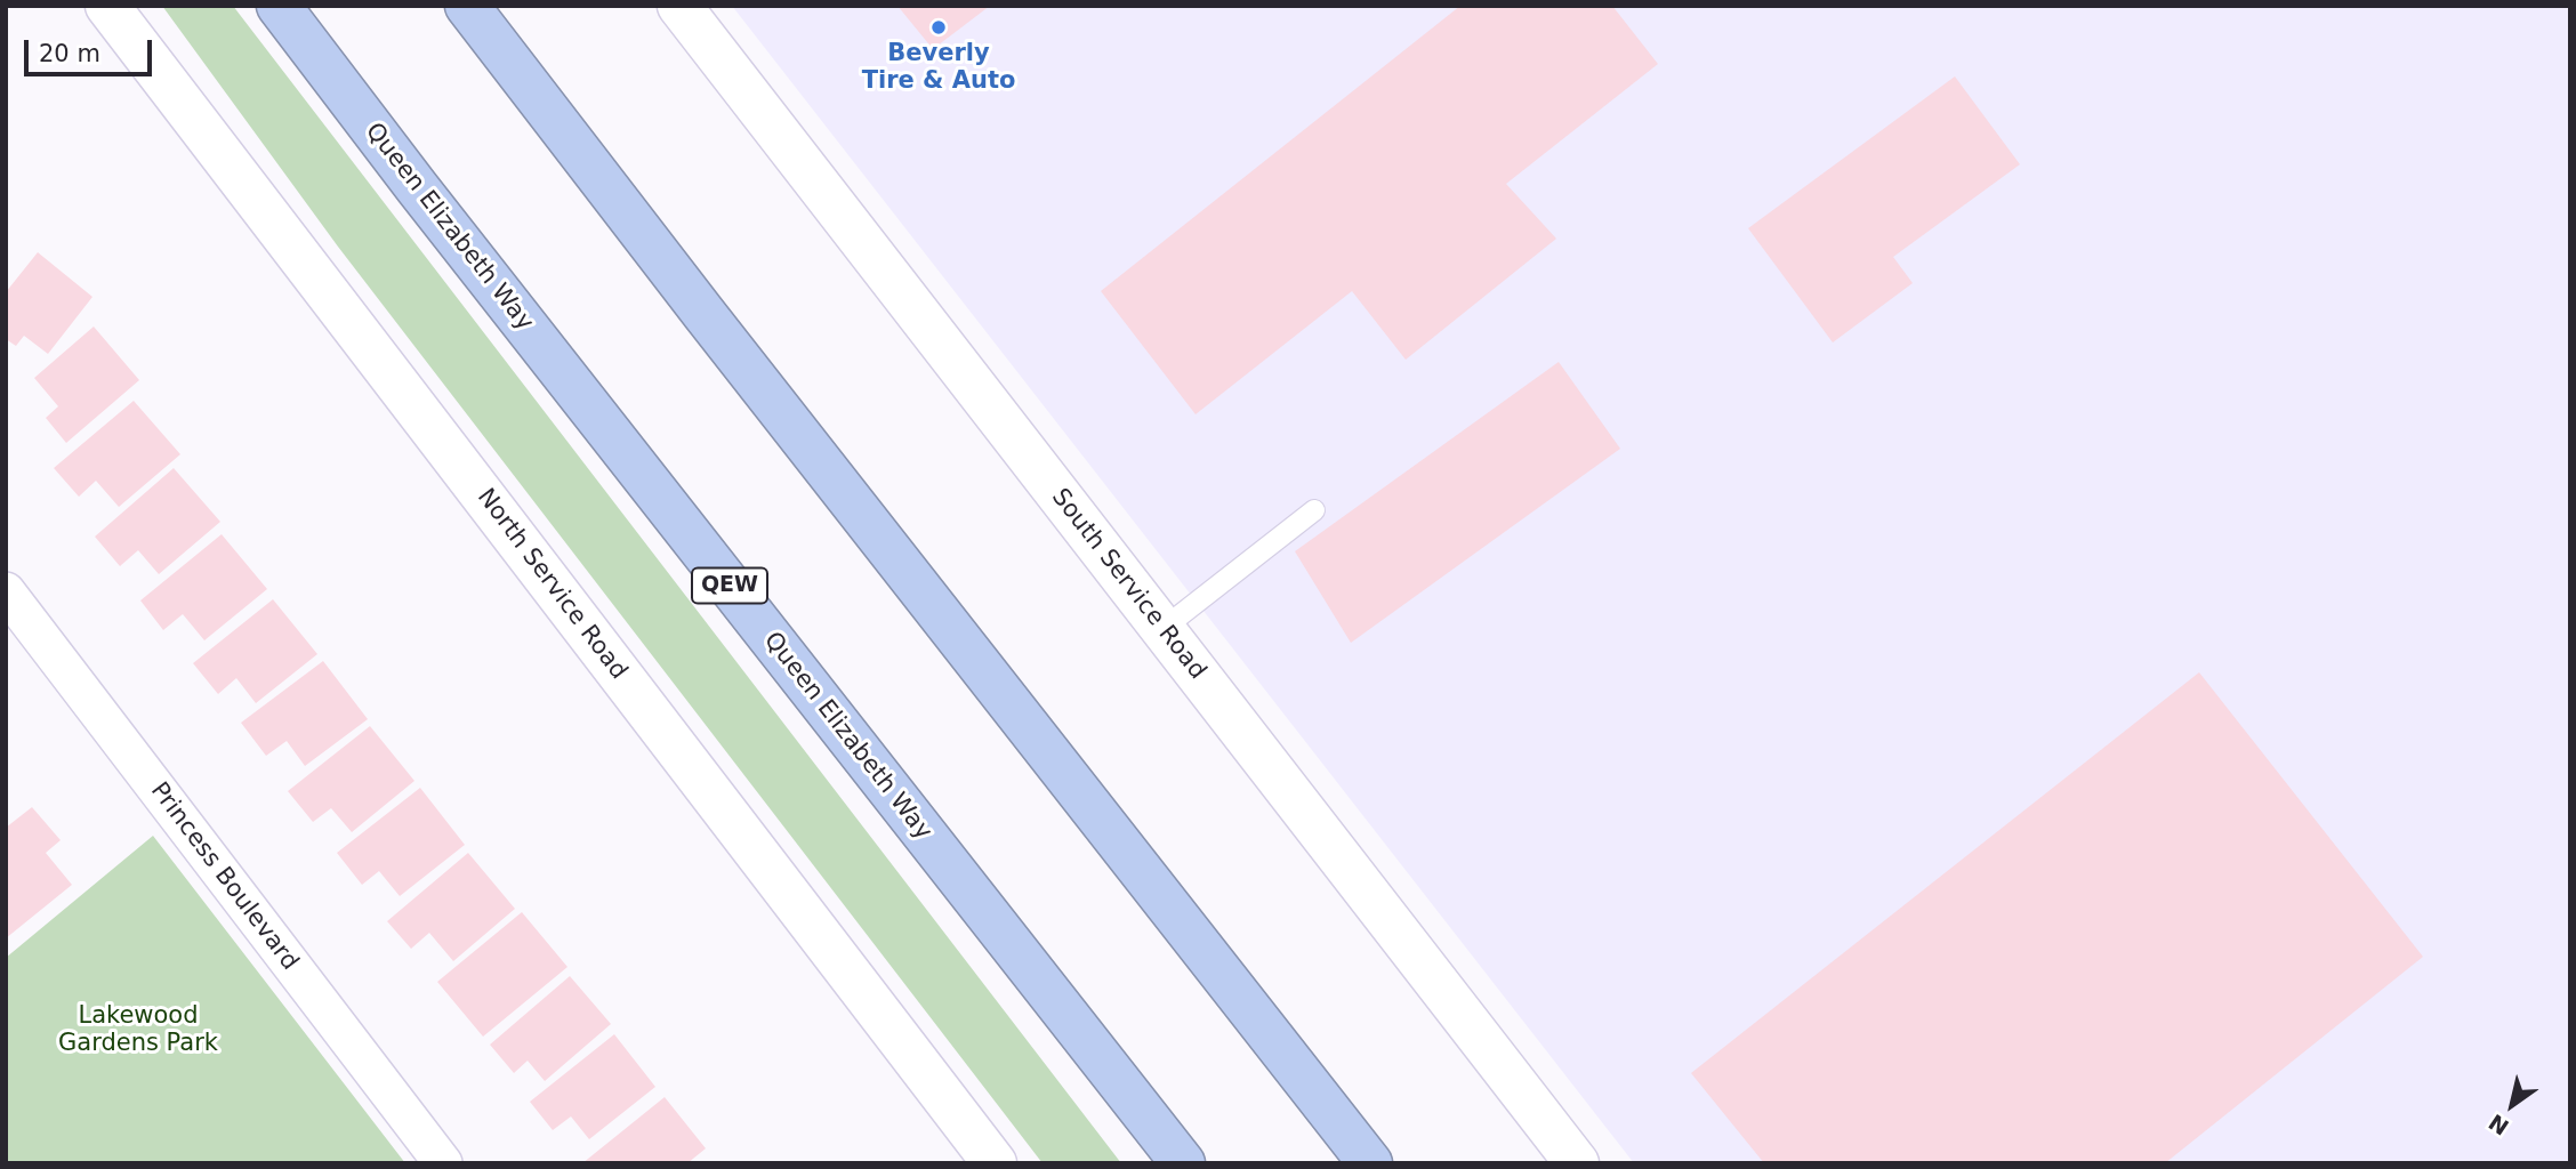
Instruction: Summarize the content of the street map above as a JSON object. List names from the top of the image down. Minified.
{"streets":{"highway":["Queen Elizabeth Way","QEW"],"street":["North Service Road","South Service Road","Princess Boulevard"]},"parks":["Lakewood Gardens Park"],"places":["Beverly Tire & Auto"],"scale_bar":"20 m","north":"bottom left"}
